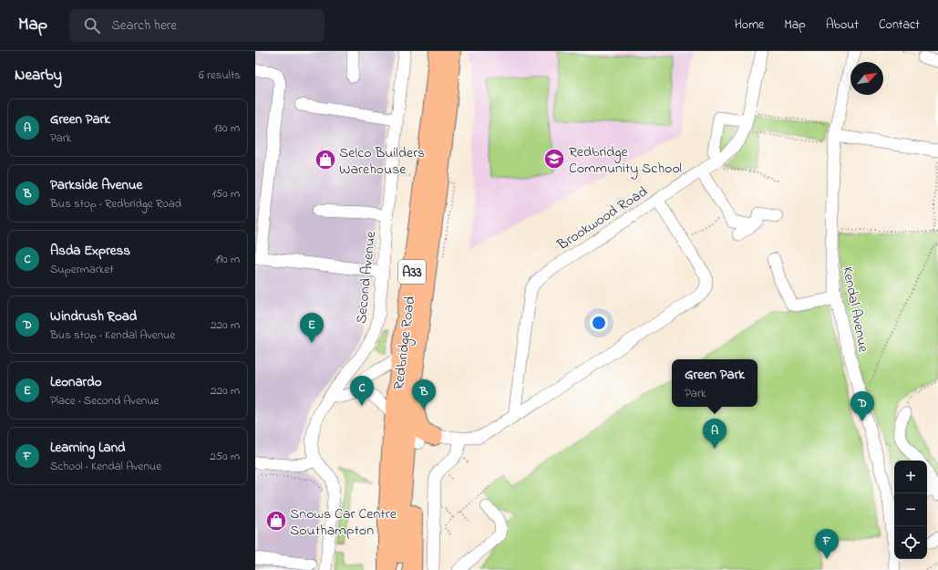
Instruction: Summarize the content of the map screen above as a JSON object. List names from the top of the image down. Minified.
{"streets":{"highway":["A33","Redbridge Road"],"street":["Brookwood Road","Second Avenue","Kendal Avenue"]},"crossings":[["A33","Redbridge Road"]],"places":{"school or university":["Redbridge Community School"],"shop":["Selco Builders Warehouse","Snows Car Centre Southampton"]},"north":"top right","page":{"header":"Map","search":"Search here","nav":["Home","Map","About","Contact"],"heading":["Nearby","6 results"],"list":[{"mark":"A","name":"Green Park","note":"Park","value":"130 m"},{"mark":"B","name":"Parkside Avenue","note":"Bus stop · Redbridge Road","value":"150 m"},{"mark":"C","name":"Asda Express","note":"Supermarket","value":"190 m"},{"mark":"D","name":"Windrush Road","note":"Bus stop · Kendal Avenue","value":"220 m"},{"mark":"E","name":"Leonardo","note":"Place · Second Avenue","value":"220 m"},{"mark":"F","name":"Learning Land","note":"School · Kendal Avenue","value":"250 m"}],"pins":["E","C","B","D","A","F"],"popup":["Green Park","Park"],"map_buttons":["+","−"]}}
